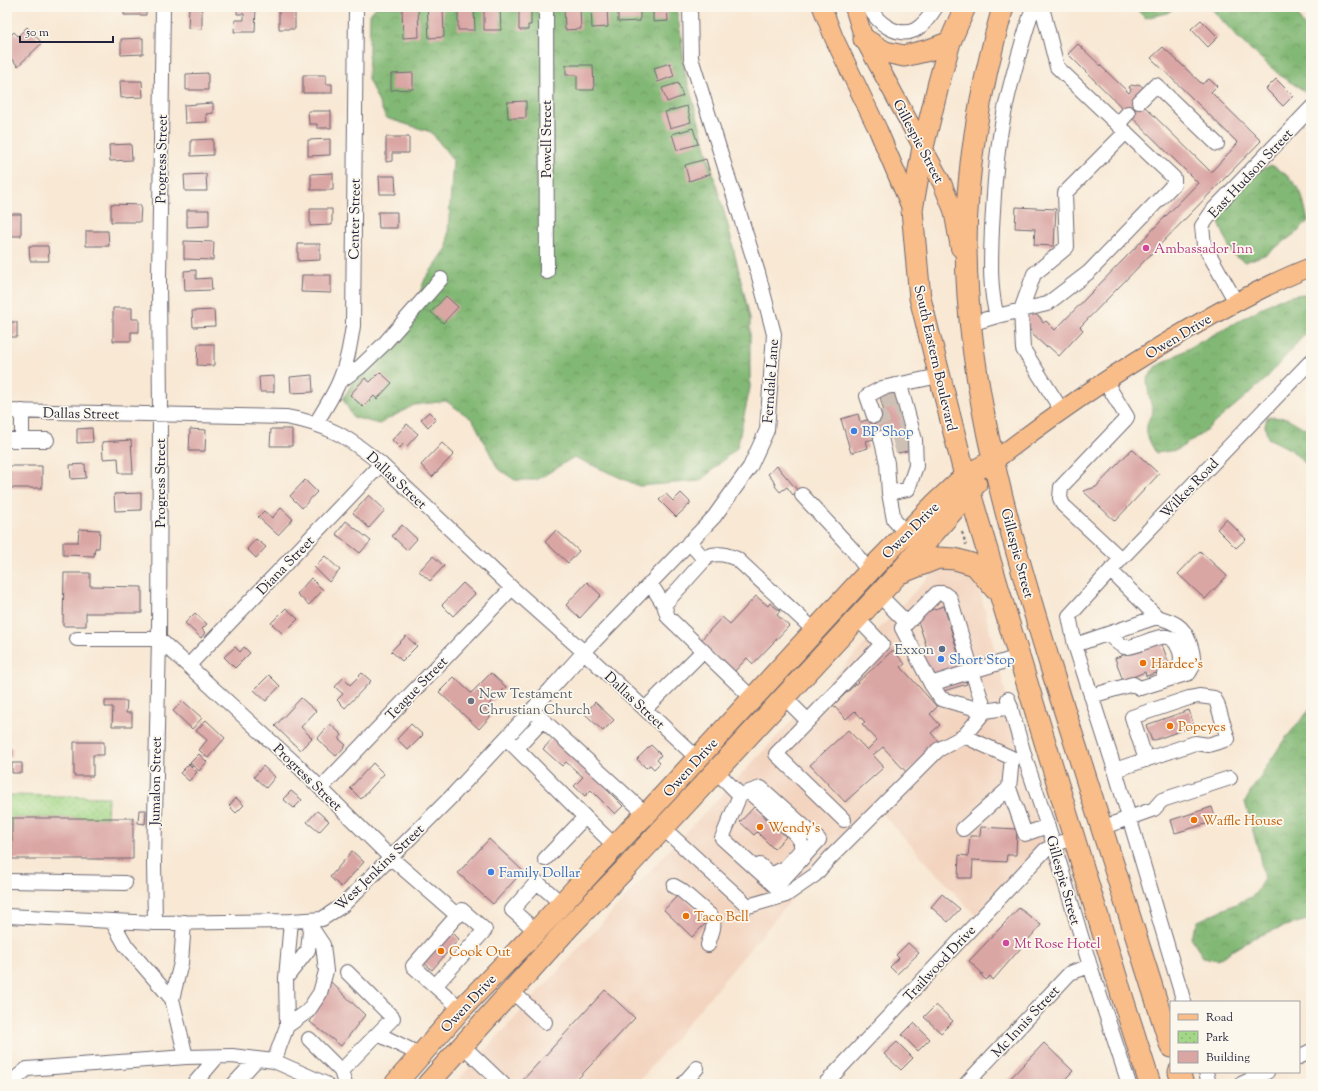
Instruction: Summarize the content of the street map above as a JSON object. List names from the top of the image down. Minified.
{"streets":{"highway":["Gillespie Street","Owen Drive","South Eastern Boulevard"],"street":["Powell Street","Progress Street","East Hudson Street","Center Street","Ferndale Lane","Dallas Street","Wilkes Road","Diana Street","Teague Street","Jumalon Street","West Jenkins Street","Trailwood Drive","Mc Innis Street"]},"crossings":[["Gillespie Street","Owen Drive"],["Gillespie Street","South Eastern Boulevard"],["Gillespie Street","Trailwood Drive"],["Gillespie Street","Mc Innis Street"],["Progress Street","Dallas Street"],["Progress Street","Diana Street"],["Progress Street","Teague Street"],["Progress Street","Jumalon Street"],["Progress Street","West Jenkins Street"],["East Hudson Street","Owen Drive"],["Center Street","Dallas Street"],["Owen Drive","South Eastern Boulevard"],["Owen Drive","Dallas Street"],["Ferndale Lane","Dallas Street"],["Ferndale Lane","West Jenkins Street"],["Dallas Street","Diana Street"],["Dallas Street","Teague Street"],["Dallas Street","West Jenkins Street"],["Jumalon Street","West Jenkins Street"]],"places":["Ambassador Inn","BP Shop","Exxon","Short Stop","Hardee's","New Testament Chrustian Church","Popeyes","Waffle House","Wendy's","Family Dollar","Taco Bell","Mt Rose Hotel","Cook Out"],"legend":["Road","Park","Building"],"scale_bar":"50 m"}
